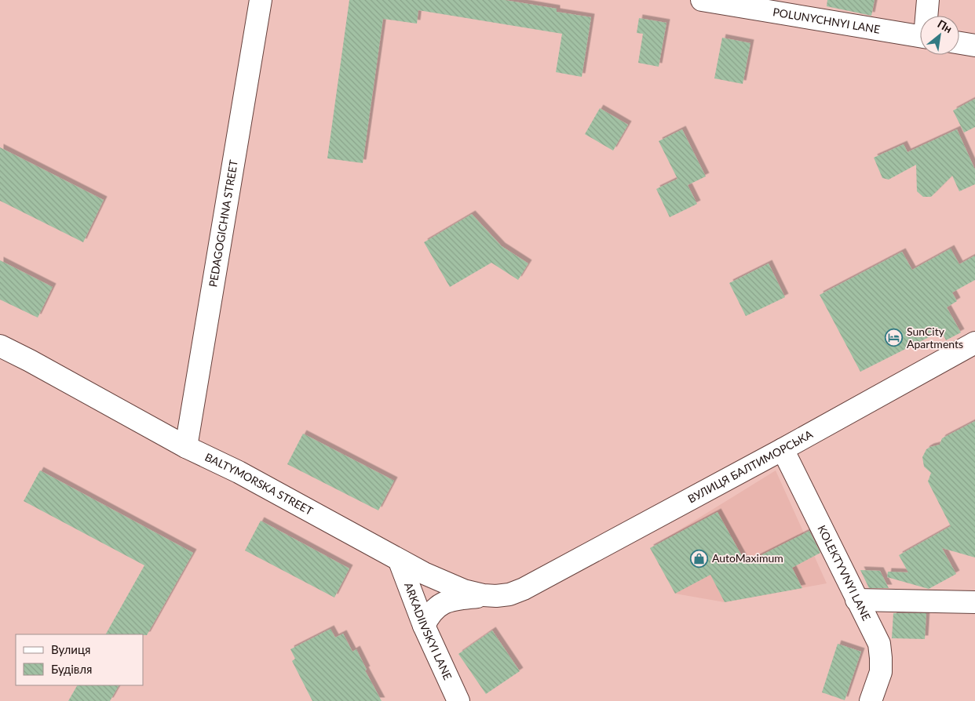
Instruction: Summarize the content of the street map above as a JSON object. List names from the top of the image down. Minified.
{"streets":{"street":["POLUNYCHNYI LANE","PEDAGOGICHNA STREET","ВУЛИЦЯ БАЛТИМОРСЬКА","BALTYMORSKA STREET","KOLEKTYVNYI LANE","ARKADIIVSKYI LANE"]},"crossings":[["PEDAGOGICHNA STREET","BALTYMORSKA STREET"],["ВУЛИЦЯ БАЛТИМОРСЬКА","BALTYMORSKA STREET"],["ВУЛИЦЯ БАЛТИМОРСЬКА","KOLEKTYVNYI LANE"],["BALTYMORSKA STREET","KOLEKTYVNYI LANE"],["BALTYMORSKA STREET","ARKADIIVSKYI LANE"]],"places":{"hotel":["SunCity Apartments"],"shop":["AutoMaximum"]},"legend":["Вулиця","Будівля"],"north":"top right"}
